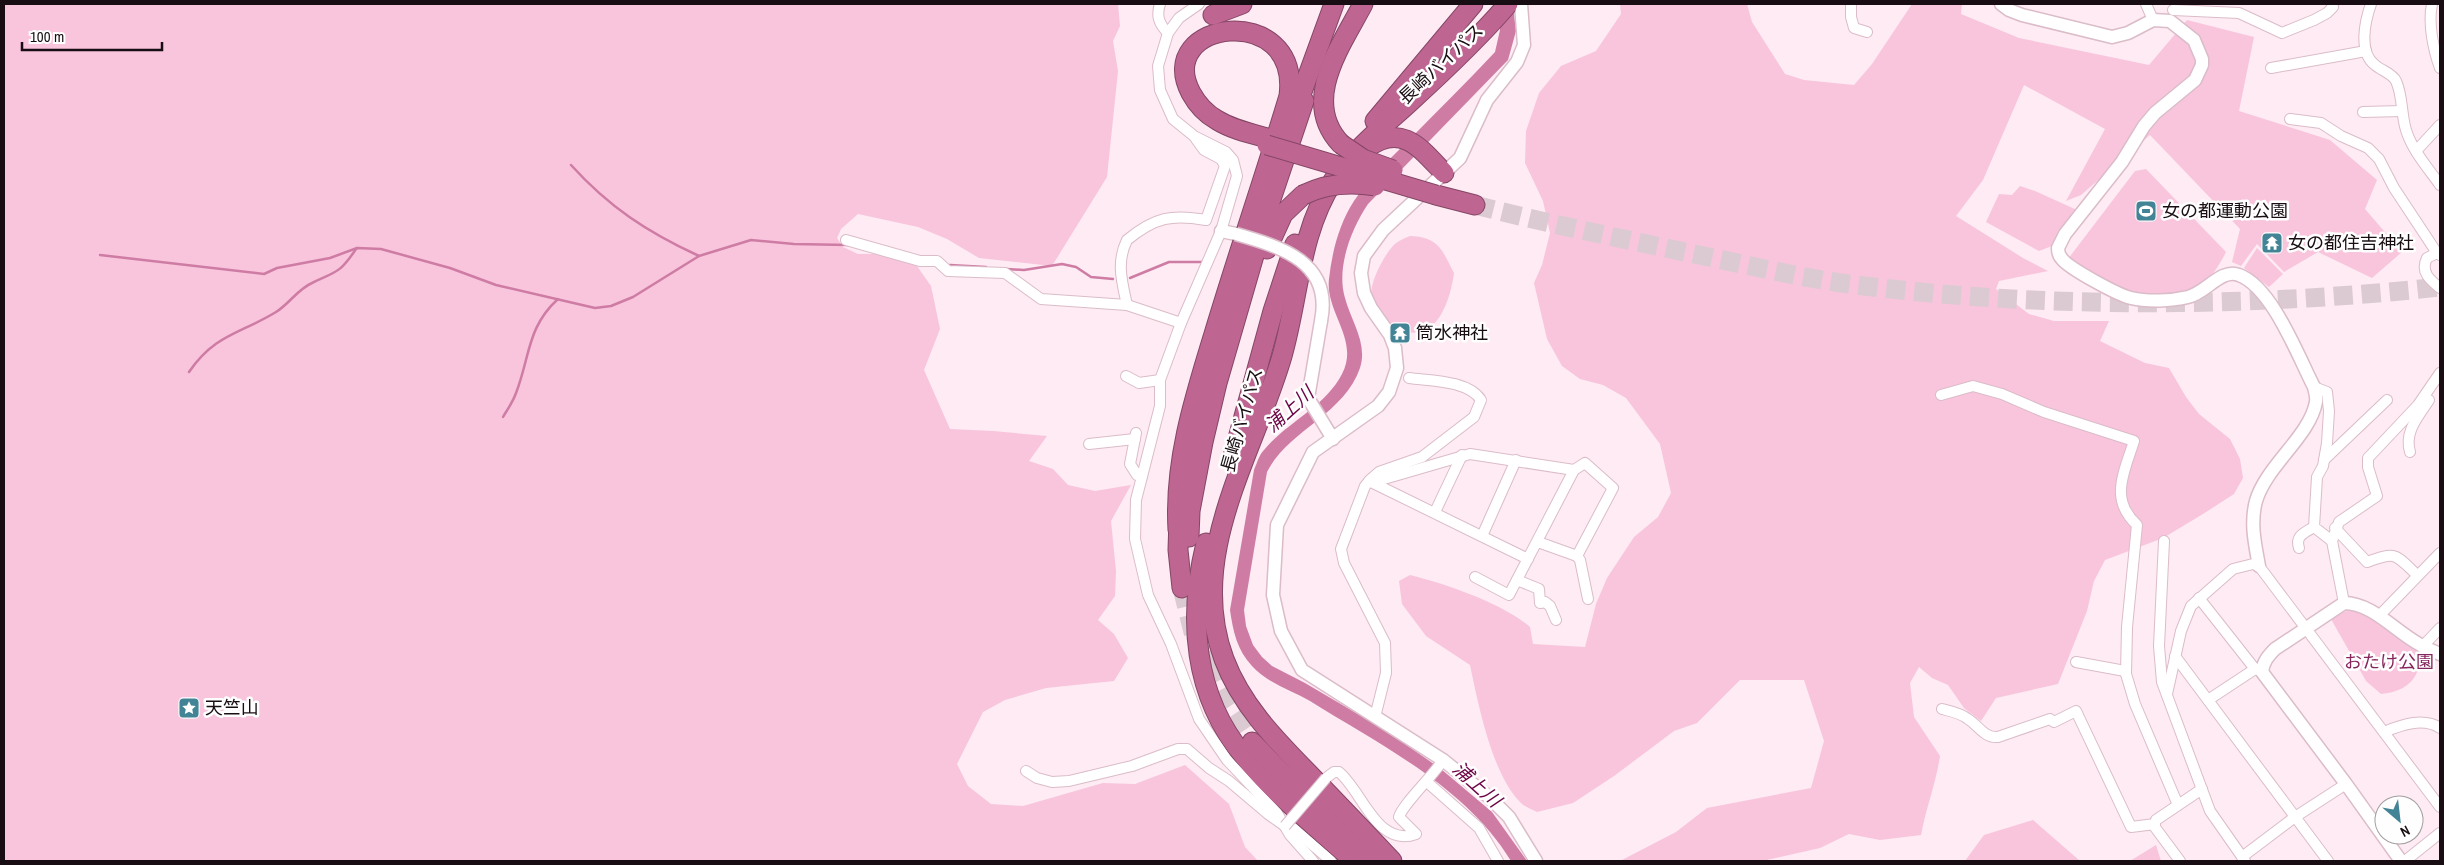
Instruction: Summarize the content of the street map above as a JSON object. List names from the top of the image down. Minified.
{"streets":{"highway":["長崎バイパス"]},"water":["浦上川"],"parks":["おたけ公園"],"places":{"sports":["女の都運動公園"],"temple":["女の都住吉神社","筒水神社"],"place":["天竺山"]},"scale_bar":"100 m","north":"bottom right"}
